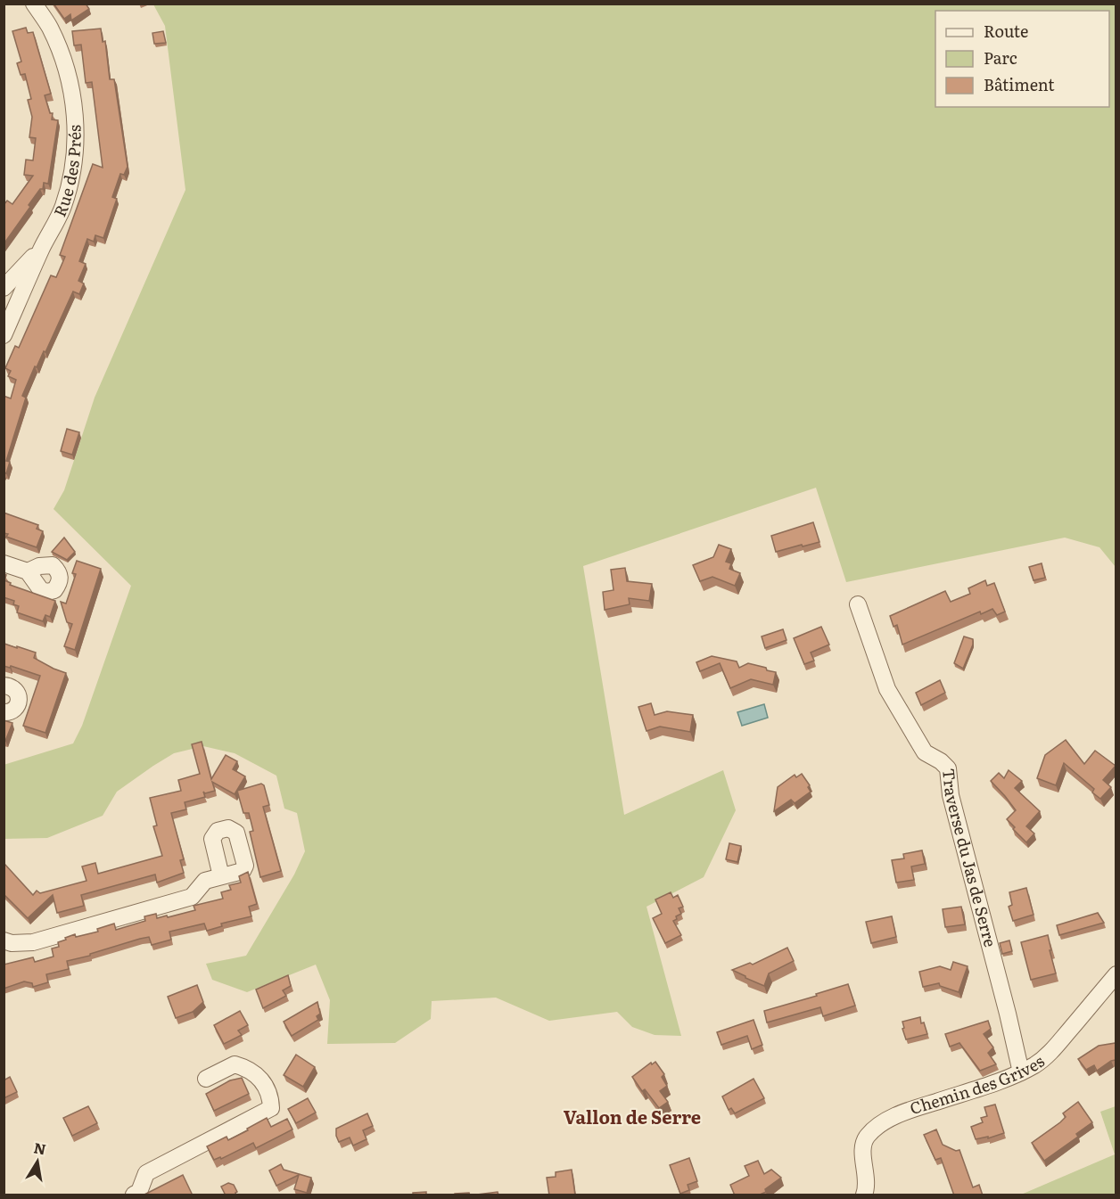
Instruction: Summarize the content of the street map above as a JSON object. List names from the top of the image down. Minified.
{"streets":{"street":["Rue des Prés","Traverse du Jas de Serre","Chemin des Grives"]},"crossings":[["Traverse du Jas de Serre","Chemin des Grives"]],"districts":["Vallon de Serre"],"legend":["Route","Parc","Bâtiment"],"north":"top"}
